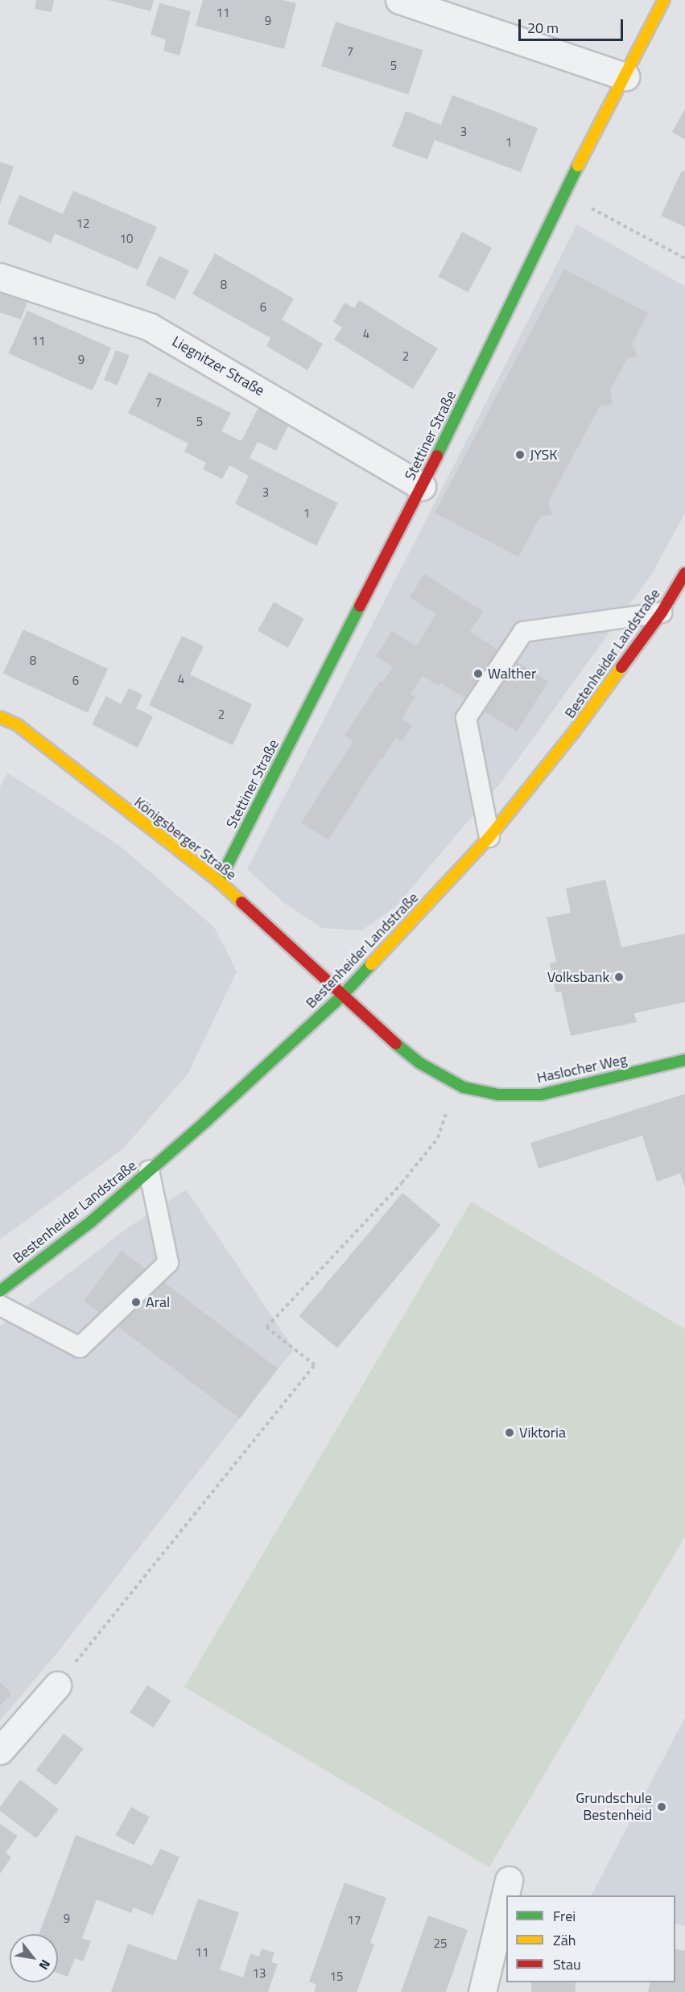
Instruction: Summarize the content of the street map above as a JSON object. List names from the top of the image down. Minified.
{"streets":{"street":["Liegnitzer Straße","Stettiner Straße","Bestenheider Landstraße","Königsberger Straße","Haslocher Weg"]},"crossings":[["Liegnitzer Straße","Stettiner Straße"],["Stettiner Straße","Königsberger Straße"],["Bestenheider Landstraße","Königsberger Straße"],["Bestenheider Landstraße","Haslocher Weg"],["Königsberger Straße","Haslocher Weg"]],"places":["JYSK","Walther","Volksbank","Aral","Viktoria","Grundschule Bestenheid"],"house_numbers":["11","9","7","5","3","1","12","10","8","6","4","11","2","9","7","5","3","1","8","4","6","2","9","17","25","11","13","15"],"legend":["Frei","Zäh","Stau"],"scale_bar":"20 m","north":"bottom right"}
